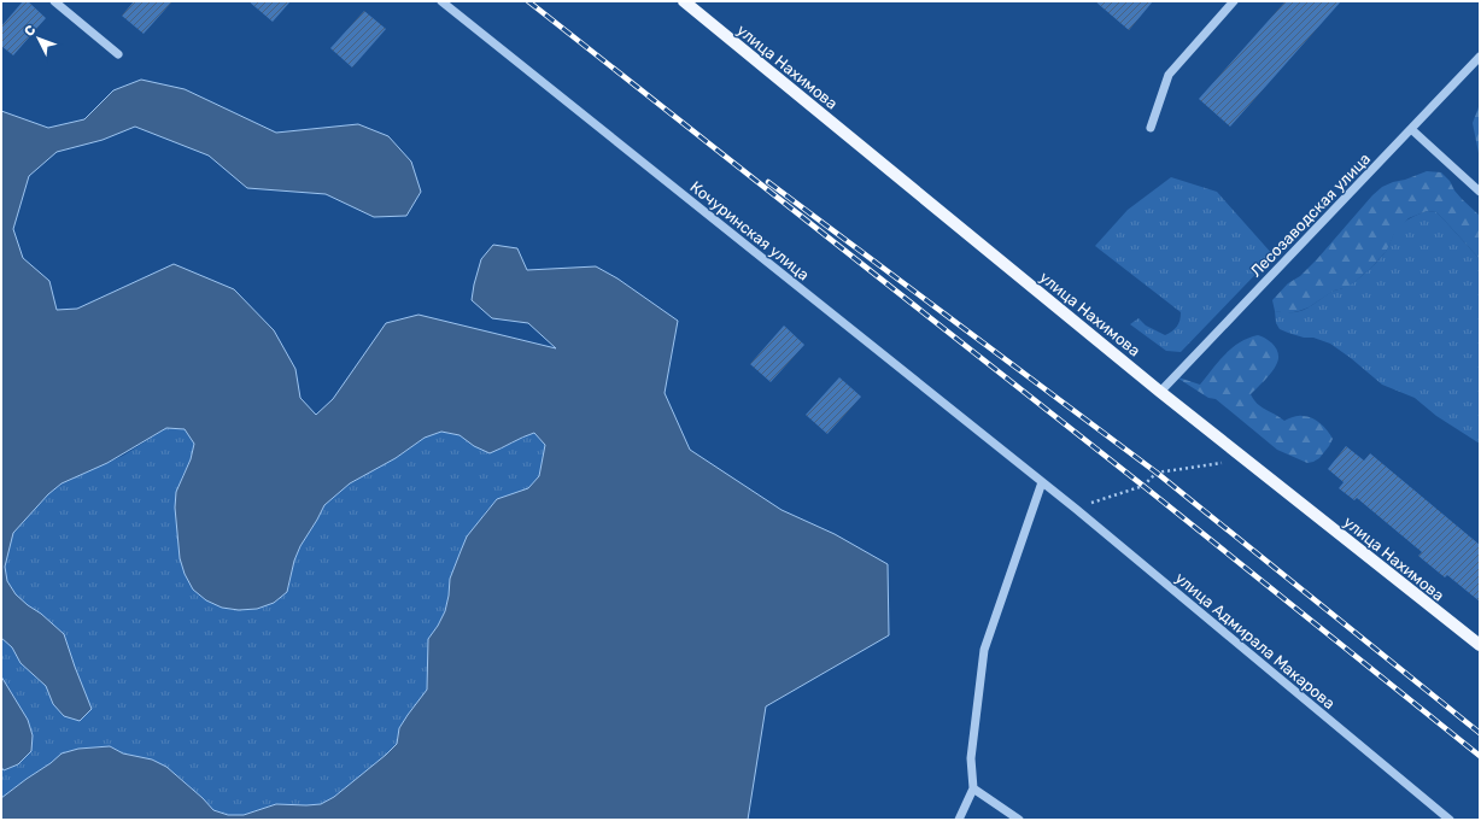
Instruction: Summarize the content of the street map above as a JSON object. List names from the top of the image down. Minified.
{"streets":{"main road":["улица Нахимова"],"street":["Лесозаводская улица","Кочуринская улица","улица Адмирала Макарова"]},"crossings":[["улица Нахимова","Лесозаводская улица"],["Кочуринская улица","улица Адмирала Макарова"]],"north":"top left"}
